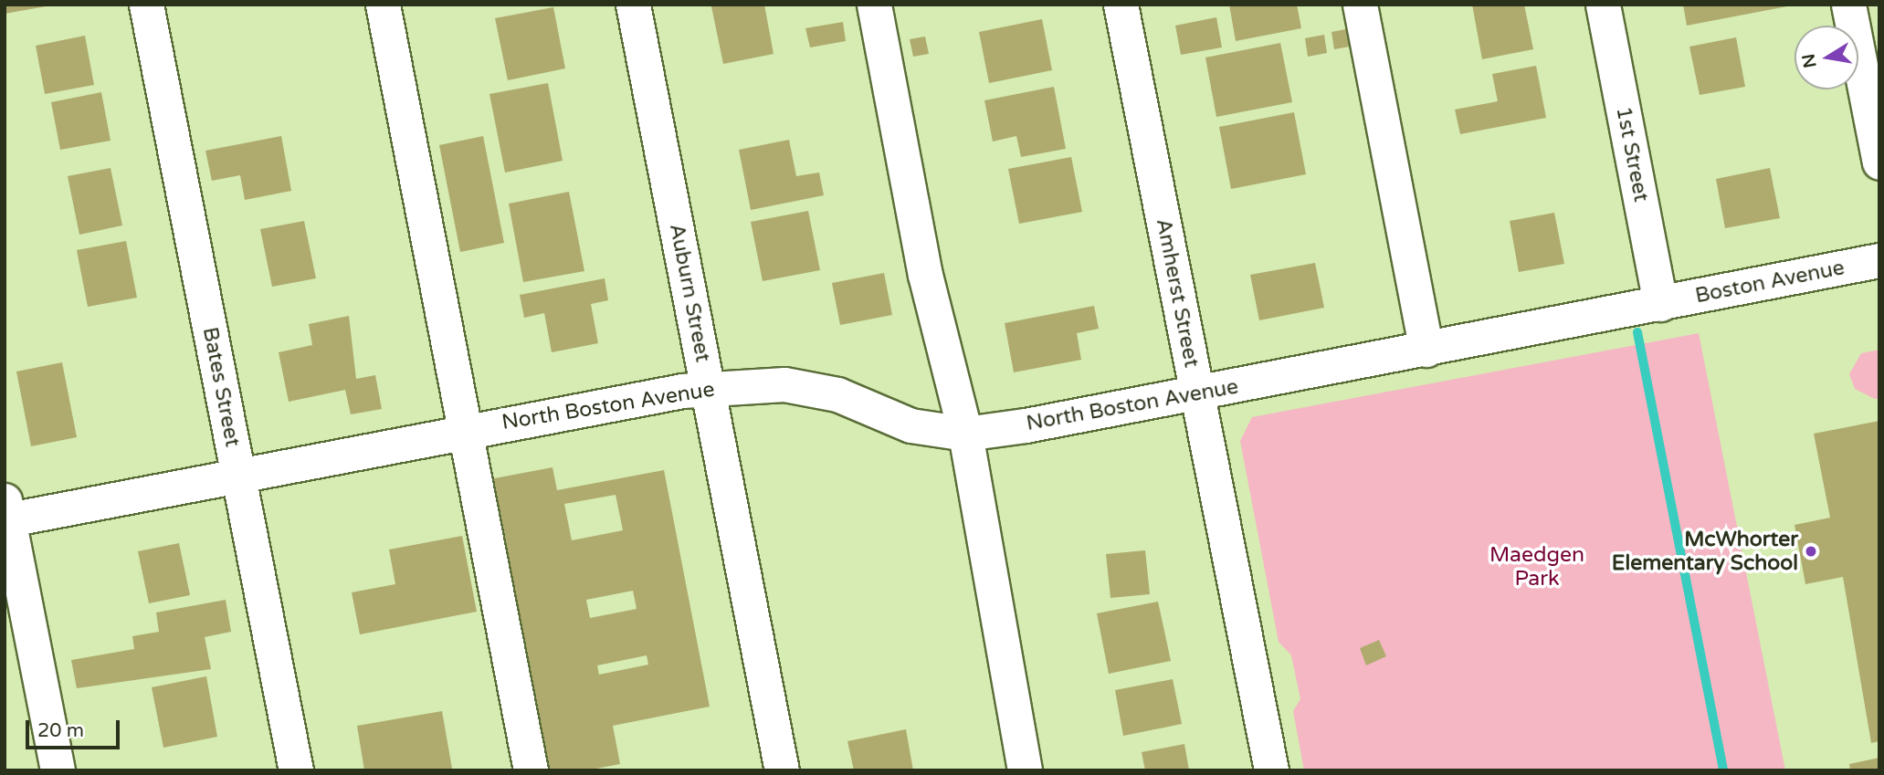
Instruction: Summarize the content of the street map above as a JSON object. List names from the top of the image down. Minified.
{"streets":{"street":["1st Street","Boston Avenue","Auburn Street","Amherst Street","Bates Street","North Boston Avenue"]},"crossings":[["1st Street","Boston Avenue"],["1st Street","North Boston Avenue"],["Boston Avenue","North Boston Avenue"],["Auburn Street","North Boston Avenue"],["Amherst Street","North Boston Avenue"],["Bates Street","North Boston Avenue"]],"parks":["Maedgen Park"],"places":["McWhorter Elementary School"],"scale_bar":"20 m","north":"left"}
